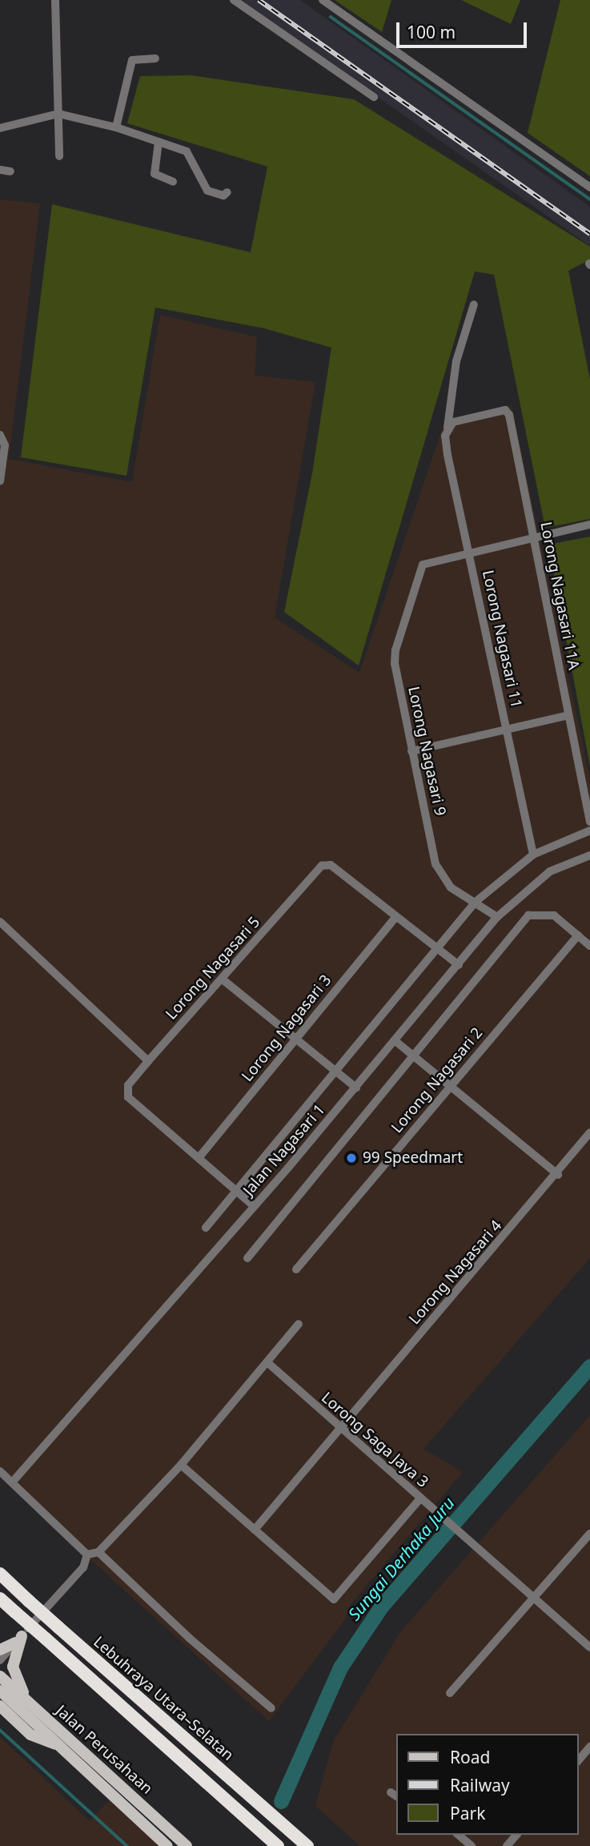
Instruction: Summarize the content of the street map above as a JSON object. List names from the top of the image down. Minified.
{"streets":{"highway":["Lebuhraya Utara–Selatan"],"main road":["Jalan Perusahaan"],"street":["Lorong Nagasari 11A","Lorong Nagasari 11","Lorong Nagasari 9","Lorong Nagasari 5","Lorong Nagasari 3","Lorong Nagasari 2","Jalan Nagasari 1","Lorong Nagasari 4","Lorong Saga Jaya 3"]},"crossings":[["Lorong Nagasari 11A","Lorong Nagasari 11"],["Lorong Nagasari 11","Lorong Nagasari 9"],["Lorong Nagasari 9","Jalan Nagasari 1"],["Lorong Nagasari 5","Lorong Nagasari 3"],["Lorong Nagasari 4","Lorong Saga Jaya 3"]],"water":["Sungai Derhaka Juru"],"places":["99 Speedmart"],"legend":["Road","Railway","Park"],"scale_bar":"100 m"}
